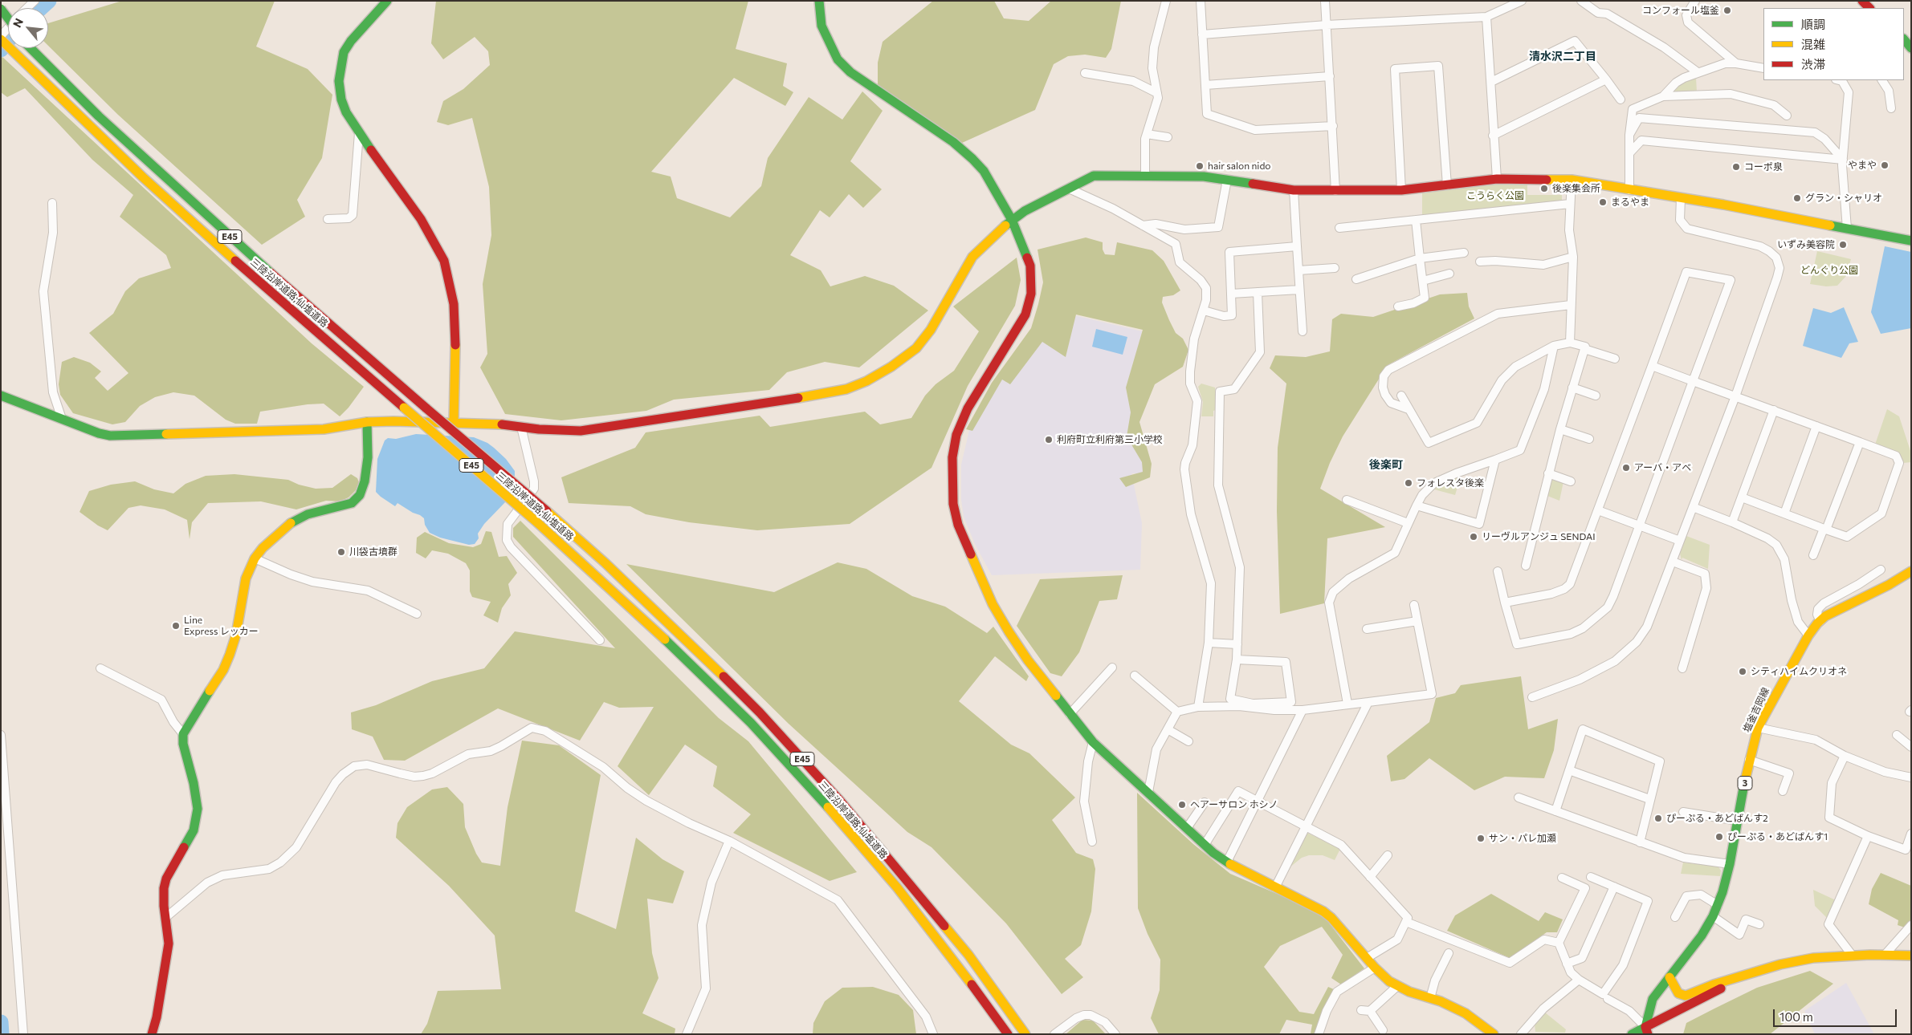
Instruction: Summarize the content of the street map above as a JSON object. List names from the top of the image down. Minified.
{"streets":{"main road":["E45","三陸沿岸道路;仙塩道路","塩釜吉岡線","3"]},"districts":["清水沢二丁目","後楽町"],"parks":["こうらく公園","どんぐり公園"],"places":["コンフォール塩釜","やまや","hair salon nido","コーポ泉","後楽集会所","グラン・シャリオ","まるやま","いずみ美容院","利府町立利府第三小学校","アーバ・アベ","フォレスタ後楽","リーヴルアンジュ SENDAI","川袋古墳群","Line Express レッカー","シティハイムクリオネ","ヘアーサロン ホシノ","ぴーぷる・あどばんす2","ぴーぷる・あどばんす1","サン・パレ加瀬"],"legend":["順調","混雑","渋滞"],"scale_bar":"100 m","north":"top left"}
